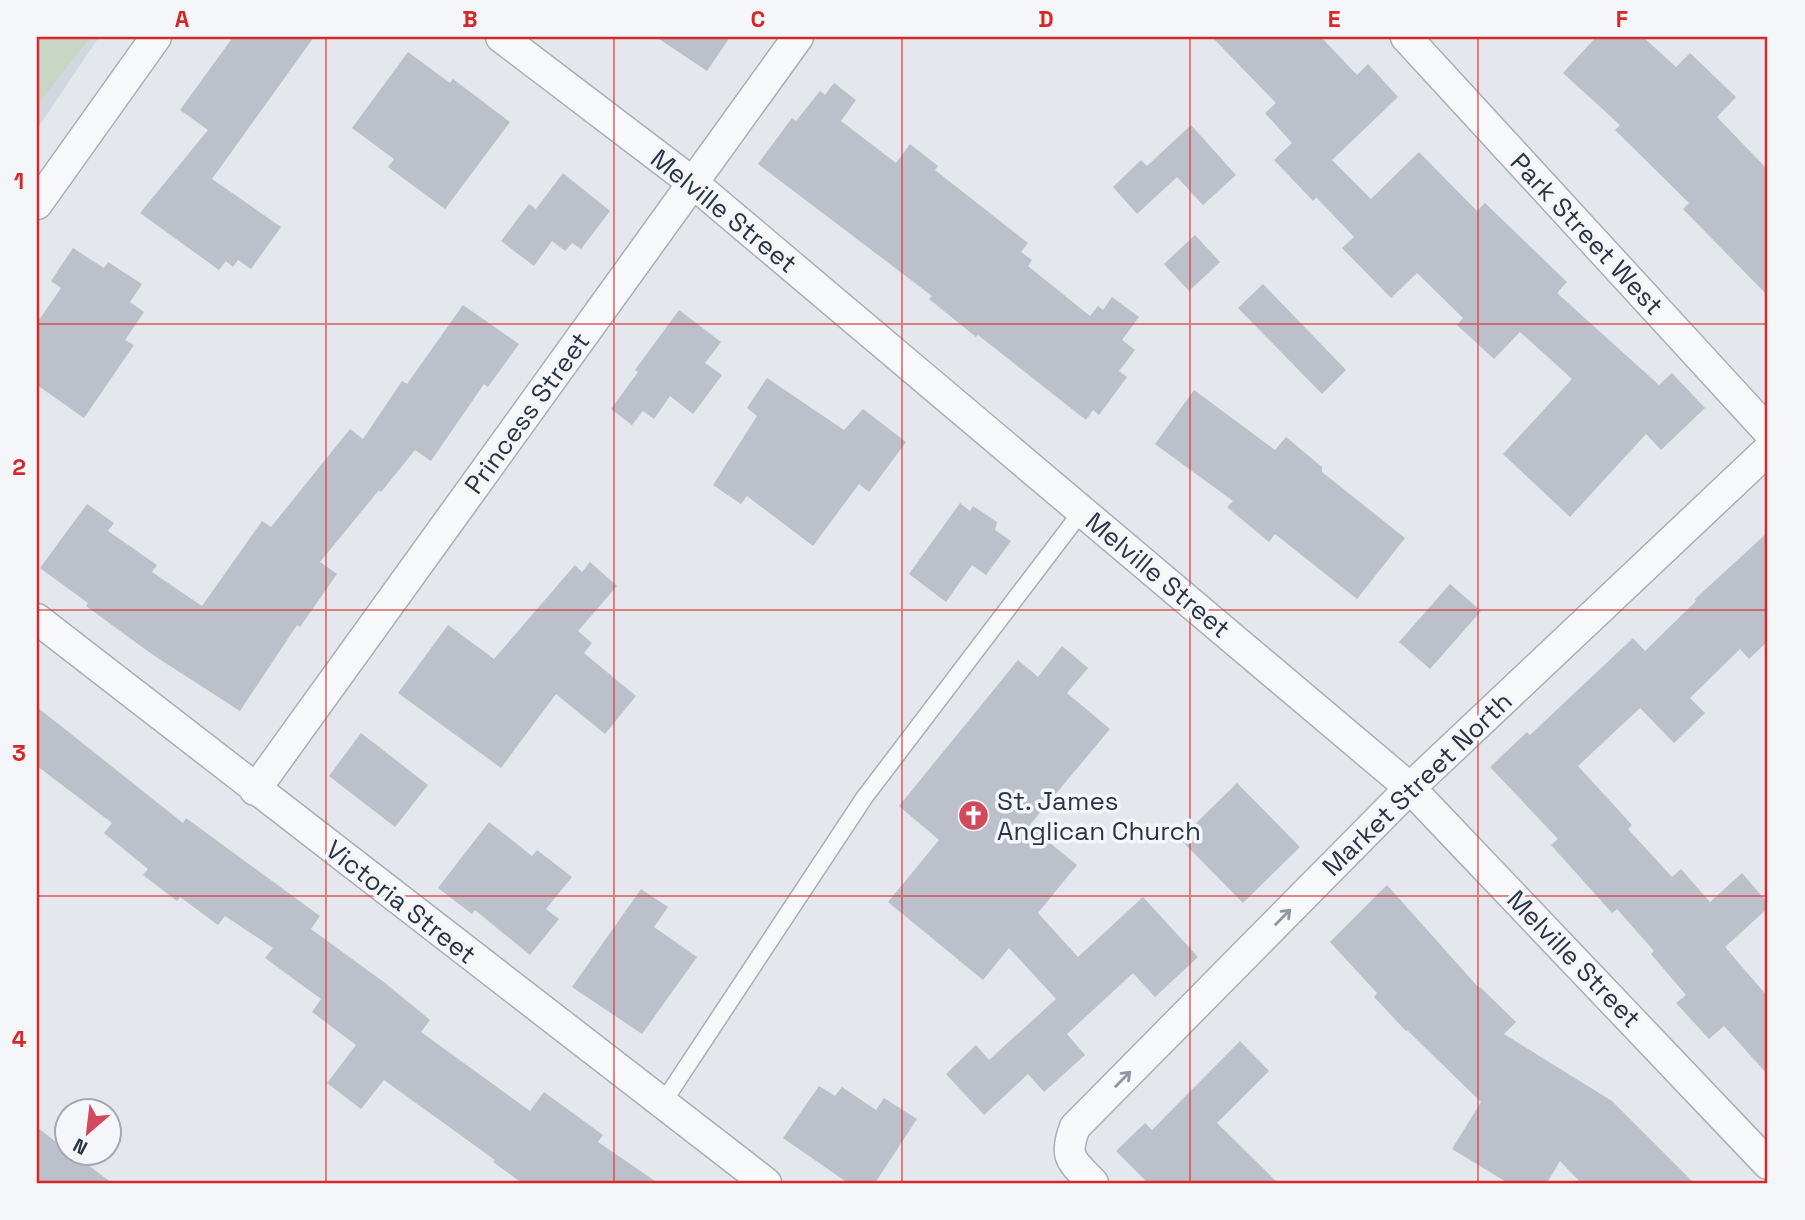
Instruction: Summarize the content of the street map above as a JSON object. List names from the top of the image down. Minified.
{"streets":{"street":["Melville Street","Park Street West","Princess Street","Market Street North","Victoria Street"]},"crossings":[["Melville Street","Princess Street"],["Melville Street","Market Street North"],["Princess Street","Victoria Street"]],"one_way":["Market Street North"],"places":{"church":["St. James Anglican Church"]},"north":"bottom left","grid":{"columns":["A","B","C","D","E","F"],"rows":["1","2","3","4"]}}
